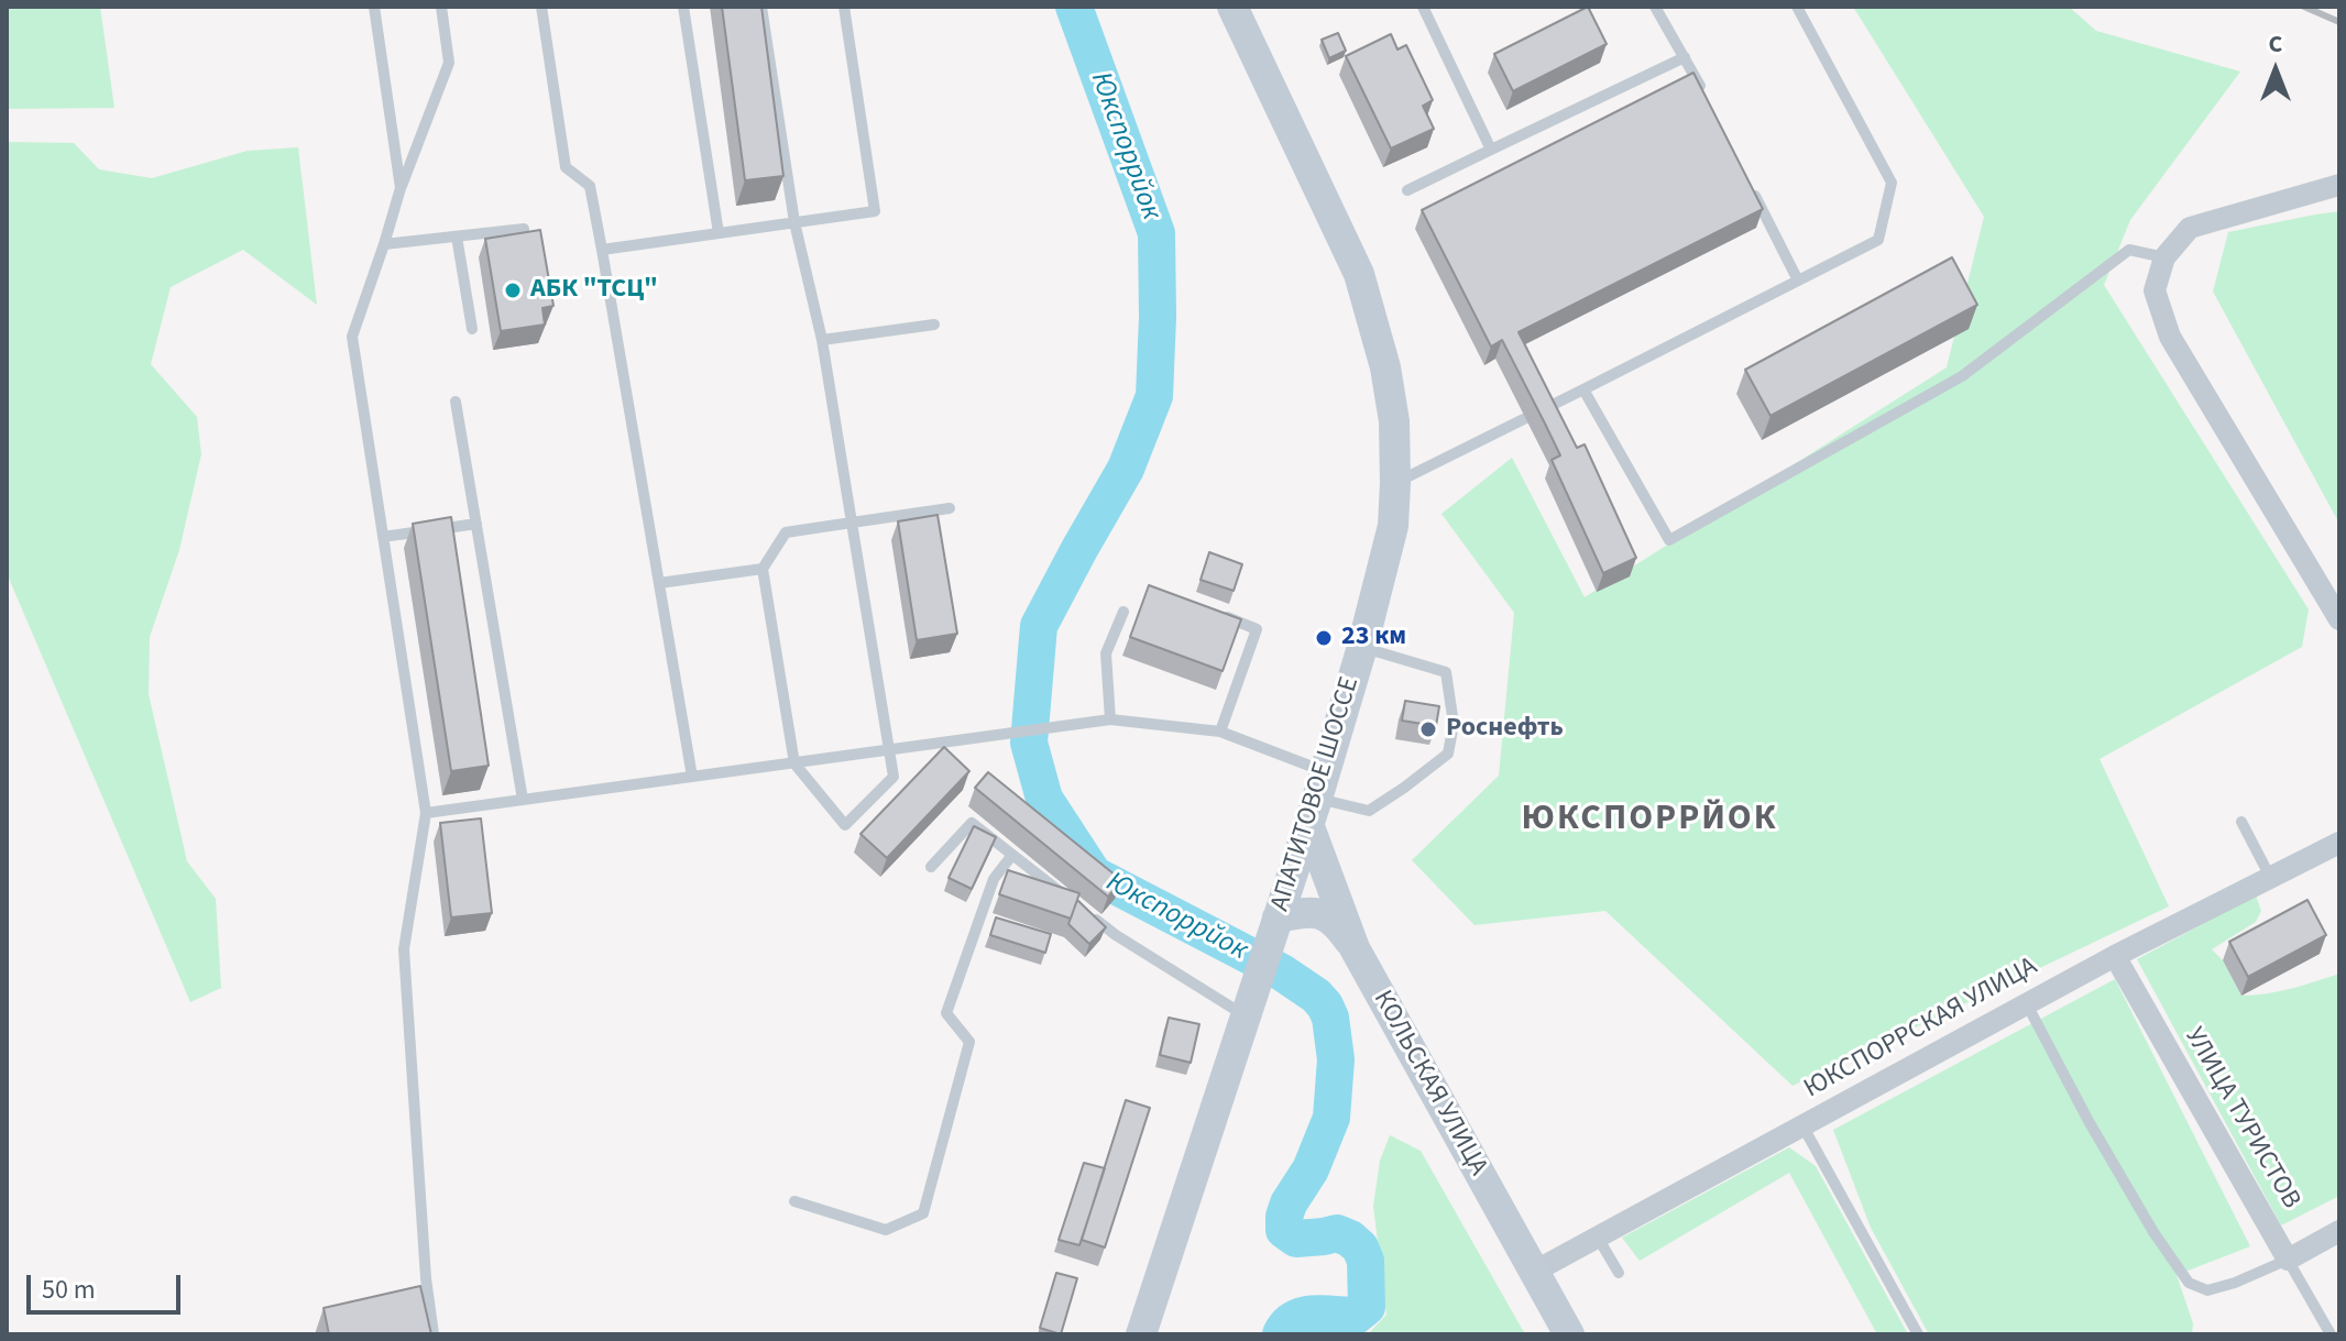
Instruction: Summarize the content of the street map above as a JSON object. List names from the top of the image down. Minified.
{"streets":{"street":["АПАТИТОВОЕ ШОССЕ","ЮКСПОРРСКАЯ УЛИЦА","КОЛЬСКАЯ УЛИЦА","УЛИЦА ТУРИСТОВ"]},"crossings":[["АПАТИТОВОЕ ШОССЕ","КОЛЬСКАЯ УЛИЦА"],["ЮКСПОРРСКАЯ УЛИЦА","КОЛЬСКАЯ УЛИЦА"],["ЮКСПОРРСКАЯ УЛИЦА","УЛИЦА ТУРИСТОВ"]],"districts":["ЮКСПОРРЙОК"],"water":["Юкспоррйок"],"places":["АБК \"ТСЦ\"","23 км","Роснефть"],"scale_bar":"50 m","north":"top"}
